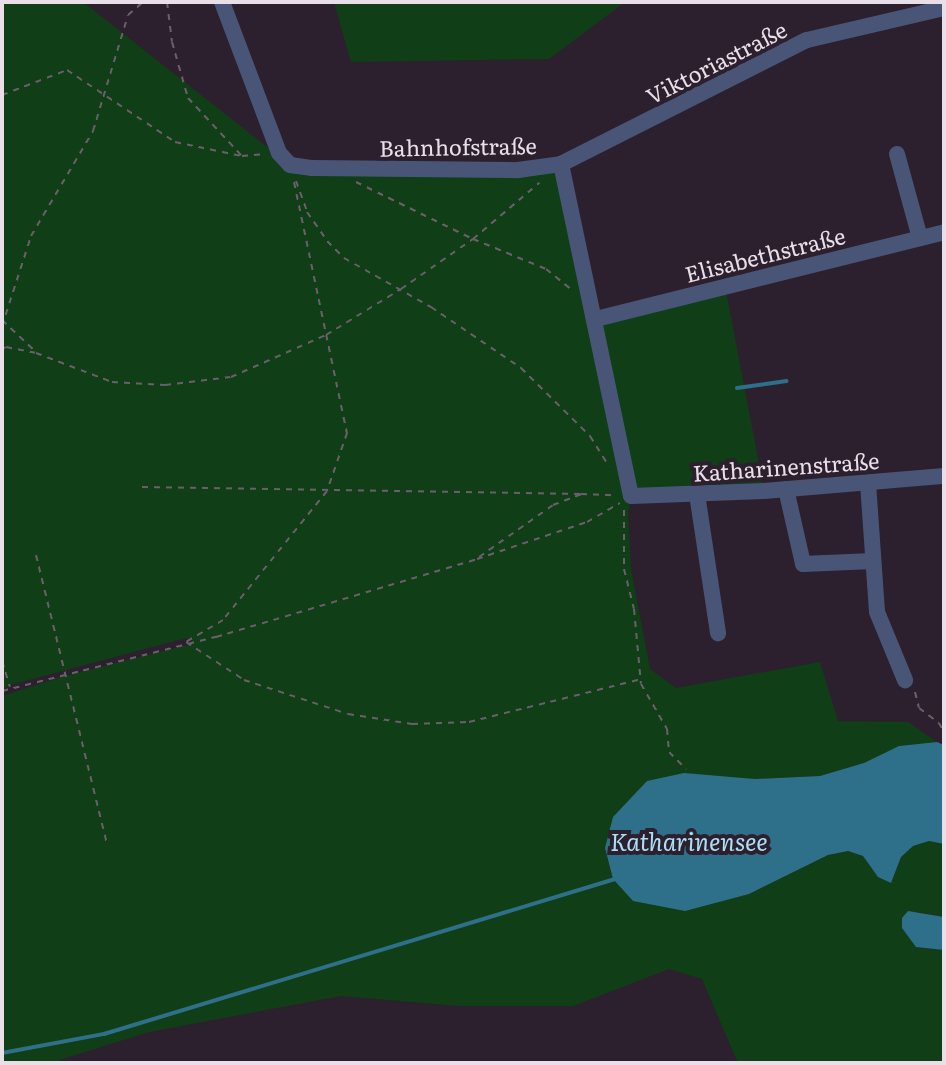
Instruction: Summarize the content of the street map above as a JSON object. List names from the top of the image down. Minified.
{"streets":{"street":["Viktoriastraße","Bahnhofstraße","Elisabethstraße","Katharinenstraße"]},"crossings":[["Viktoriastraße","Bahnhofstraße"],["Bahnhofstraße","Elisabethstraße"],["Bahnhofstraße","Katharinenstraße"]],"water":["Katharinensee"]}
